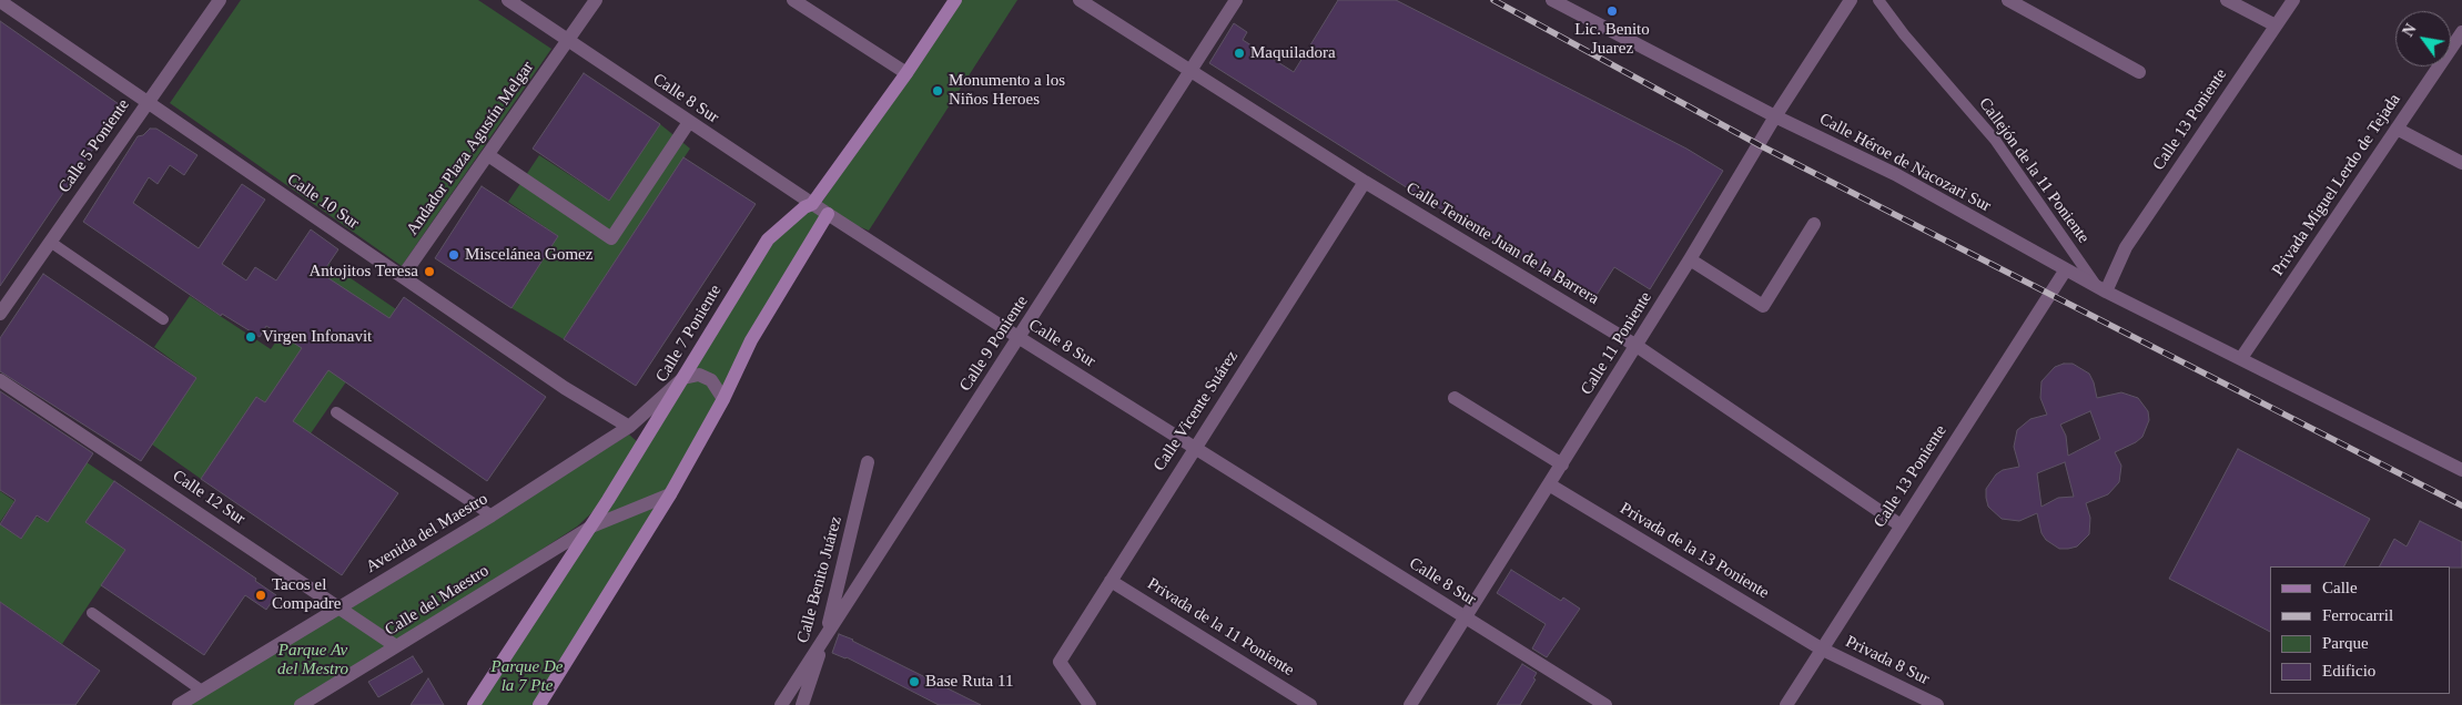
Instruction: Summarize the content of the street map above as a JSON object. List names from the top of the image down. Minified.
{"streets":{"main road":["Calle 7 Poniente"],"street":["Calle 8 Sur","Calle 13 Poniente","Calle 5 Poniente","Andador Plaza Agustín Melgar","Calle Héroe de Nacozari Sur","Privada Miguel Lerdo de Tejada","Calle 10 Sur","Calle Teniente Juan de la Barrera","Calle 9 Poniente","Calle 11 Poniente","Calle Vicente Suárez","Calle 12 Sur","Avenida del Maestro","Privada de la 13 Poniente","Calle Benito Juárez","Calle del Maestro","Privada de la 11 Poniente","Privada 8 Sur"],"lane":["Callejón de la 11 Poniente"]},"crossings":[["Calle 8 Sur","Andador Plaza Agustín Melgar"],["Calle 8 Sur","Calle 7 Poniente"],["Calle 8 Sur","Calle 9 Poniente"],["Calle 8 Sur","Calle 11 Poniente"],["Calle 8 Sur","Calle Vicente Suárez"],["Calle 13 Poniente","Calle Héroe de Nacozari Sur"],["Calle 13 Poniente","Callejón de la 11 Poniente"],["Calle 13 Poniente","Calle Teniente Juan de la Barrera"],["Calle 13 Poniente","Privada de la 13 Poniente"],["Calle 13 Poniente","Privada 8 Sur"],["Calle 5 Poniente","Calle 10 Sur"],["Andador Plaza Agustín Melgar","Calle 10 Sur"],["Calle Héroe de Nacozari Sur","Callejón de la 11 Poniente"],["Calle Héroe de Nacozari Sur","Privada Miguel Lerdo de Tejada"],["Calle Héroe de Nacozari Sur","Calle 11 Poniente"],["Calle 10 Sur","Avenida del Maestro"],["Calle Teniente Juan de la Barrera","Calle 9 Poniente"],["Calle Teniente Juan de la Barrera","Calle 11 Poniente"],["Calle Teniente Juan de la Barrera","Calle Vicente Suárez"],["Calle 7 Poniente","Avenida del Maestro"],["Calle 7 Poniente","Calle del Maestro"],["Calle 9 Poniente","Calle Benito Juárez"],["Calle 11 Poniente","Privada de la 13 Poniente"],["Calle Vicente Suárez","Privada de la 11 Poniente"],["Calle 12 Sur","Avenida del Maestro"],["Calle 12 Sur","Calle del Maestro"],["Privada de la 13 Poniente","Privada 8 Sur"]],"parks":["Parque Av del Mestro","Parque De la 7 Pte"],"places":["Lic. Benito Juarez","Maquiladora","Monumento a los Niños Heroes","Miscelánea Gomez","Antojitos Teresa","Virgen Infonavit","Tacos el Compadre","Base Ruta 11"],"legend":["Calle","Ferrocarril","Parque","Edificio"],"north":"top left"}
